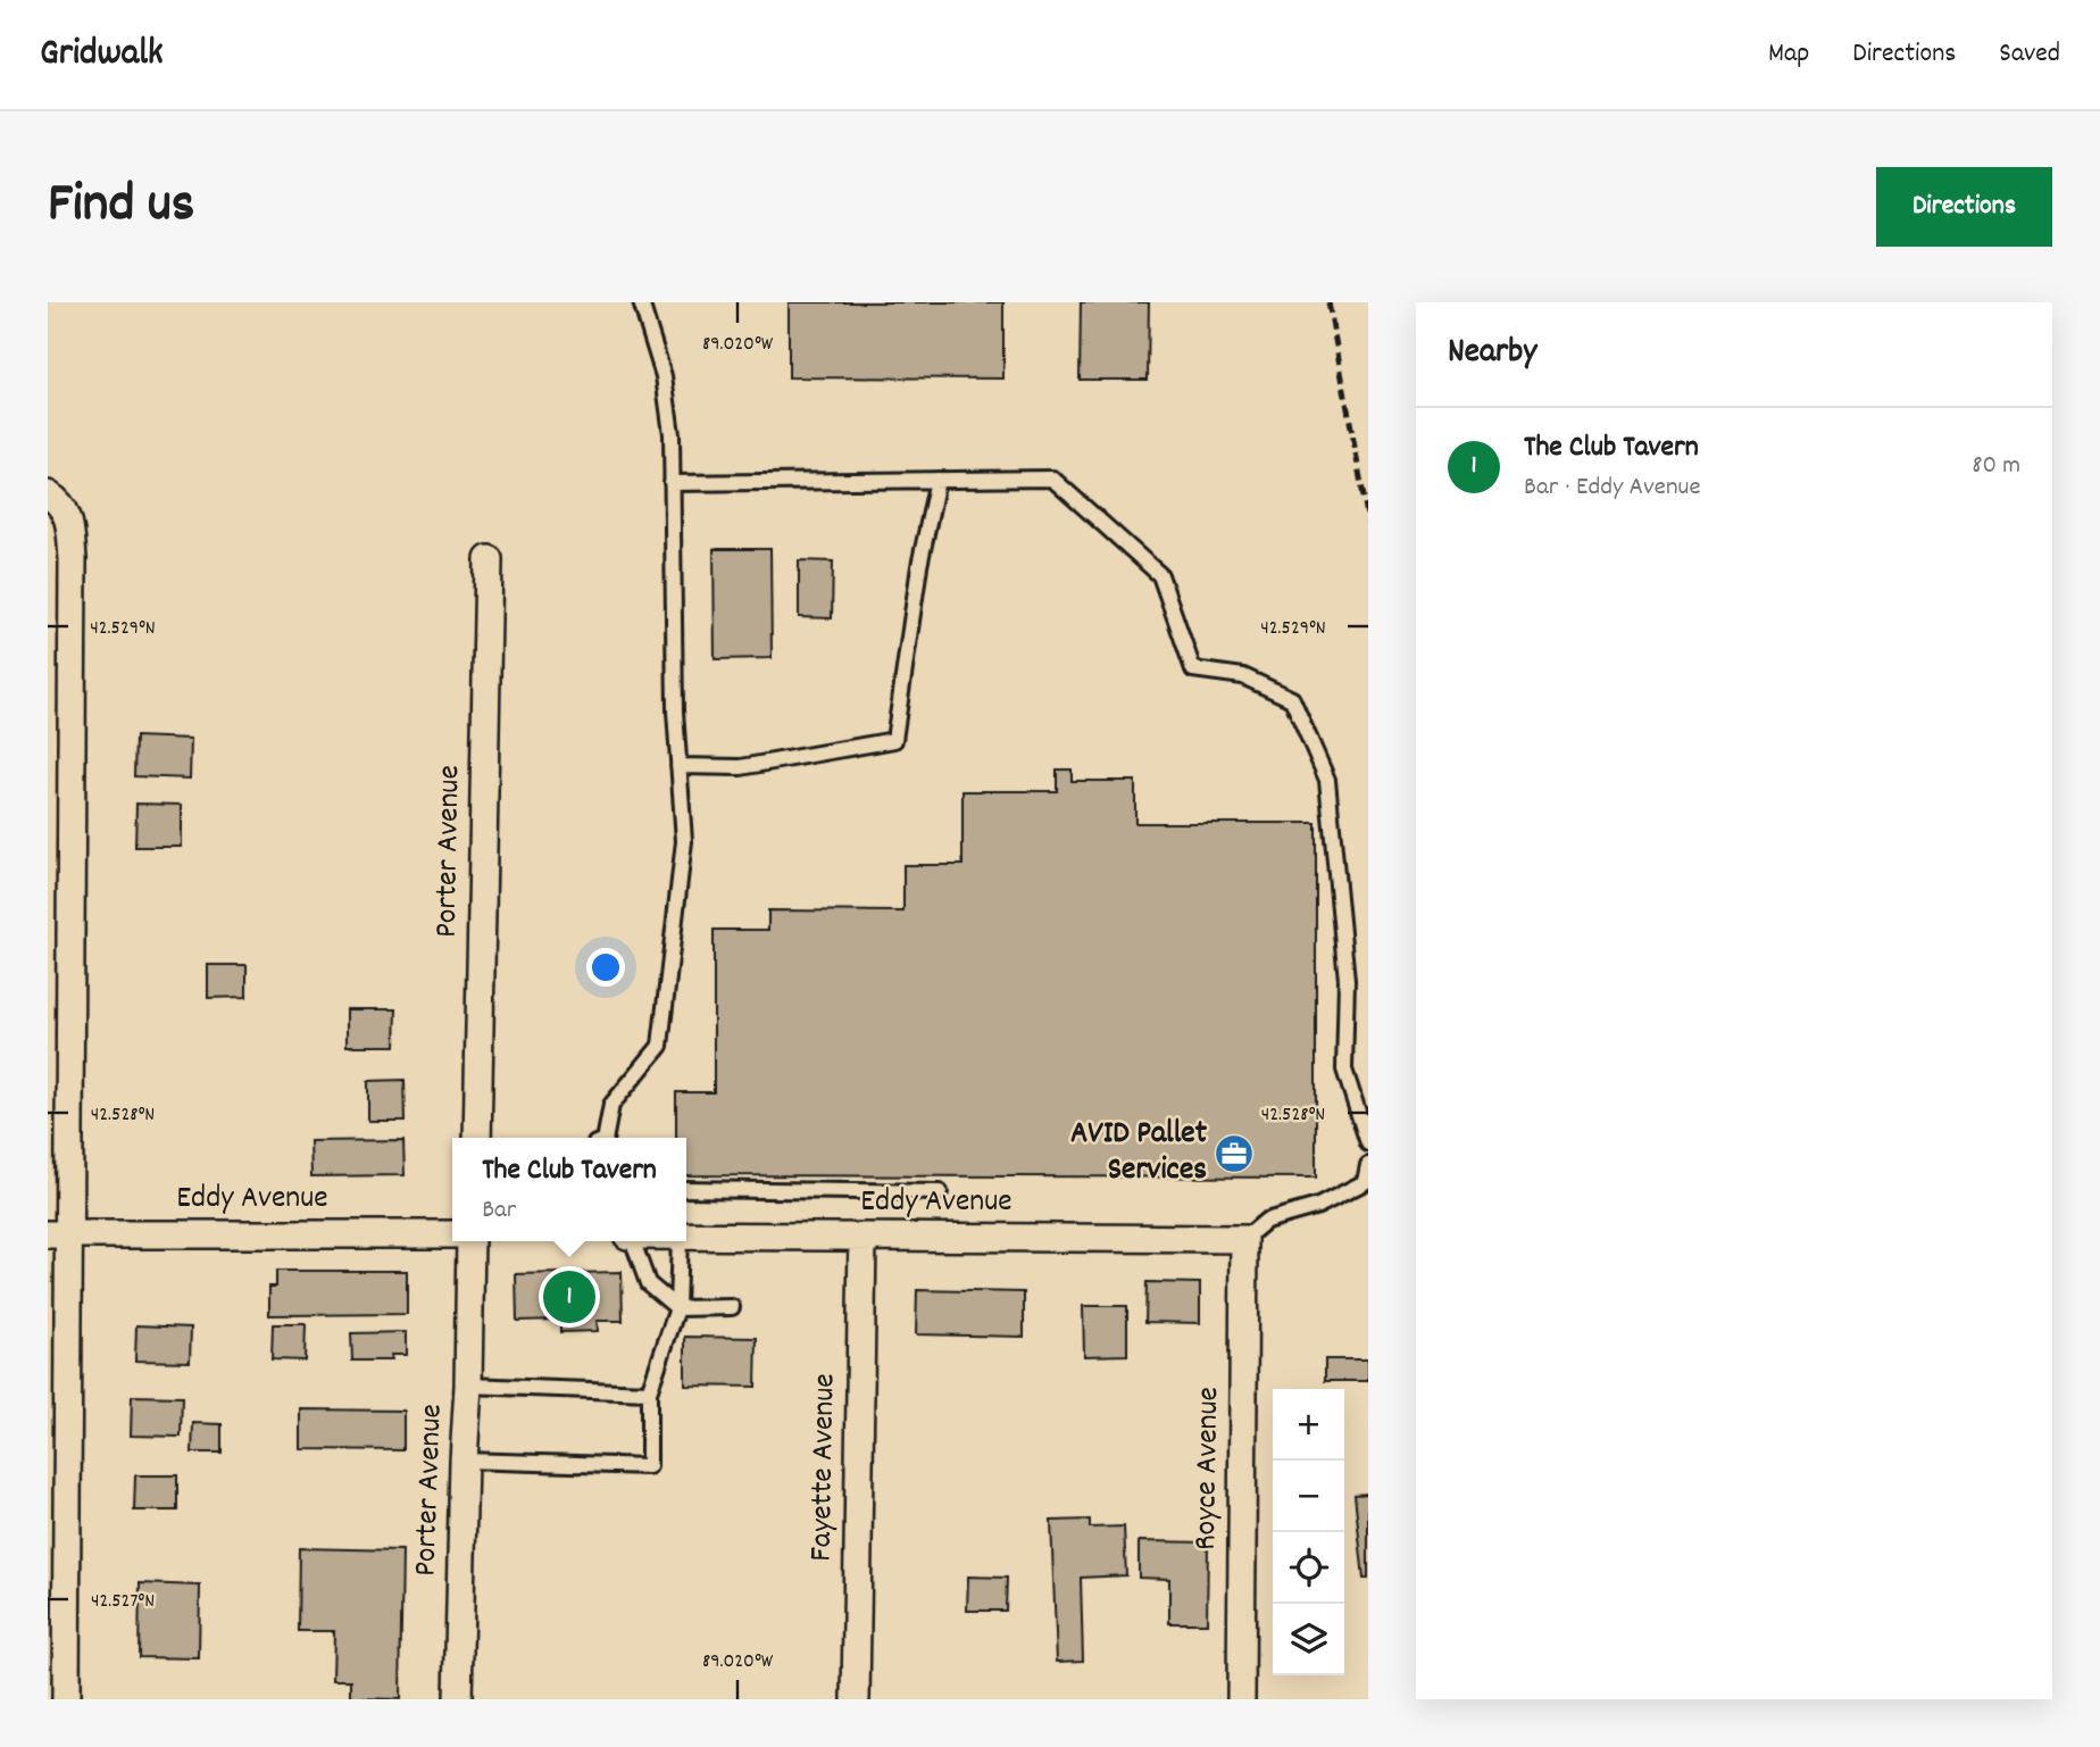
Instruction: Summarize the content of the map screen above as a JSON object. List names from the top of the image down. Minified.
{"streets":{"street":["Porter Avenue","Eddy Avenue","Fayette Avenue","Royce Avenue"]},"crossings":[["Eddy Avenue","Fayette Avenue"],["Eddy Avenue","Royce Avenue"]],"places":{"office":["AVID Pallet Services"]},"page":{"header":"Gridwalk","nav":["Map","Directions","Saved"],"title":"Find us","buttons":"Directions","heading":"Nearby","list":[{"mark":"1","name":"The Club Tavern","note":"Bar · Eddy Avenue","value":"80 m"}],"popup":["The Club Tavern","Bar"],"pins":"1","map_buttons":["+","−"]},"coordinates":["89.020°W","42.529°N","42.528°N","42.527°N"]}
